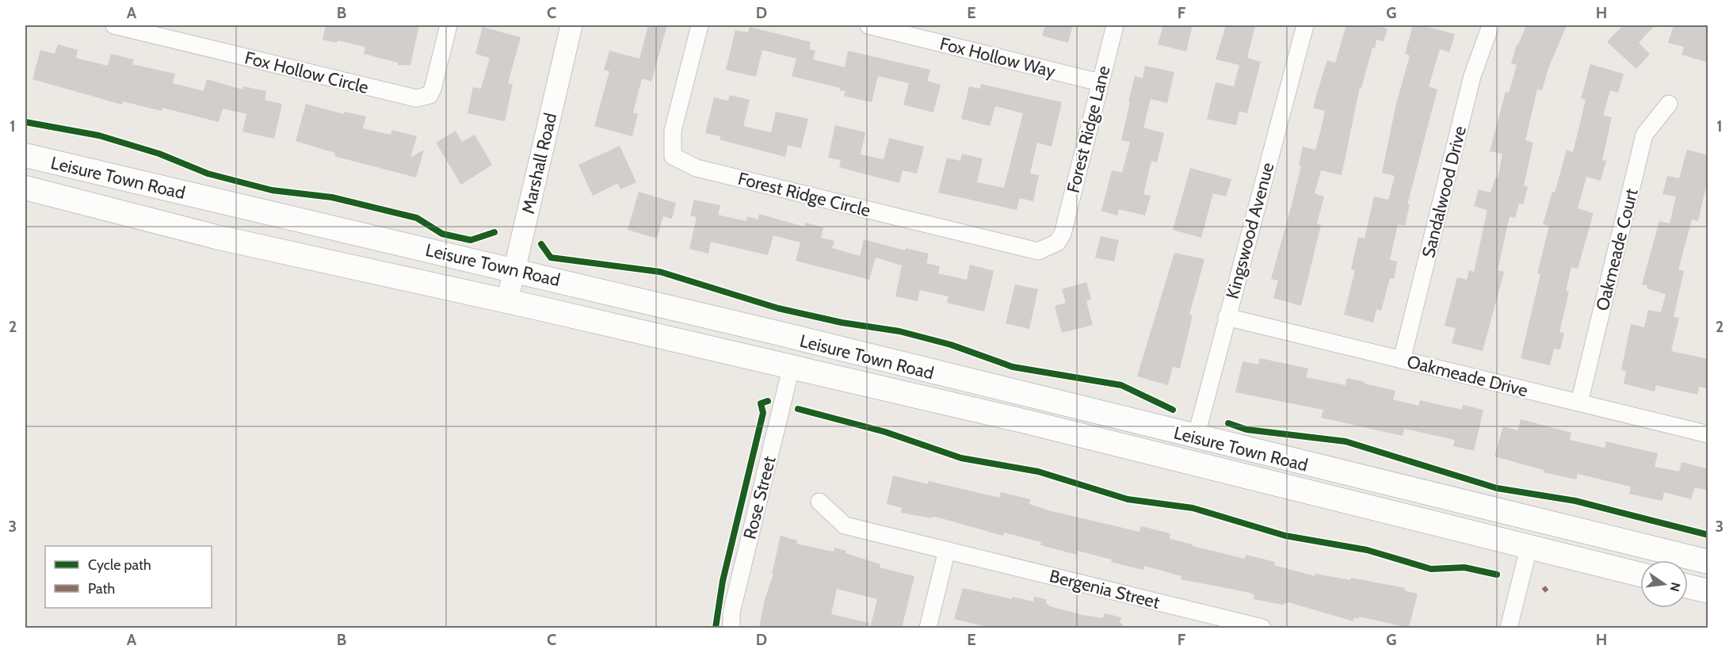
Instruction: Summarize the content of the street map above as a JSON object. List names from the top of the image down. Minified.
{"streets":{"main road":["Leisure Town Road"],"street":["Fox Hollow Way","Fox Hollow Circle","Forest Ridge Lane","Marshall Road","Sandalwood Drive","Forest Ridge Circle","Kingswood Avenue","Oakmeade Court","Oakmeade Drive","Rose Street","Bergenia Street"]},"crossings":[["Fox Hollow Way","Forest Ridge Lane"],["Forest Ridge Lane","Forest Ridge Circle"],["Marshall Road","Leisure Town Road"],["Leisure Town Road","Kingswood Avenue"],["Leisure Town Road","Rose Street"],["Sandalwood Drive","Oakmeade Drive"],["Kingswood Avenue","Oakmeade Drive"],["Oakmeade Court","Oakmeade Drive"]],"legend":["Cycle path","Path"],"north":"right","grid":{"columns":["A","B","C","D","E","F","G","H"],"rows":["1","2","3"]}}
